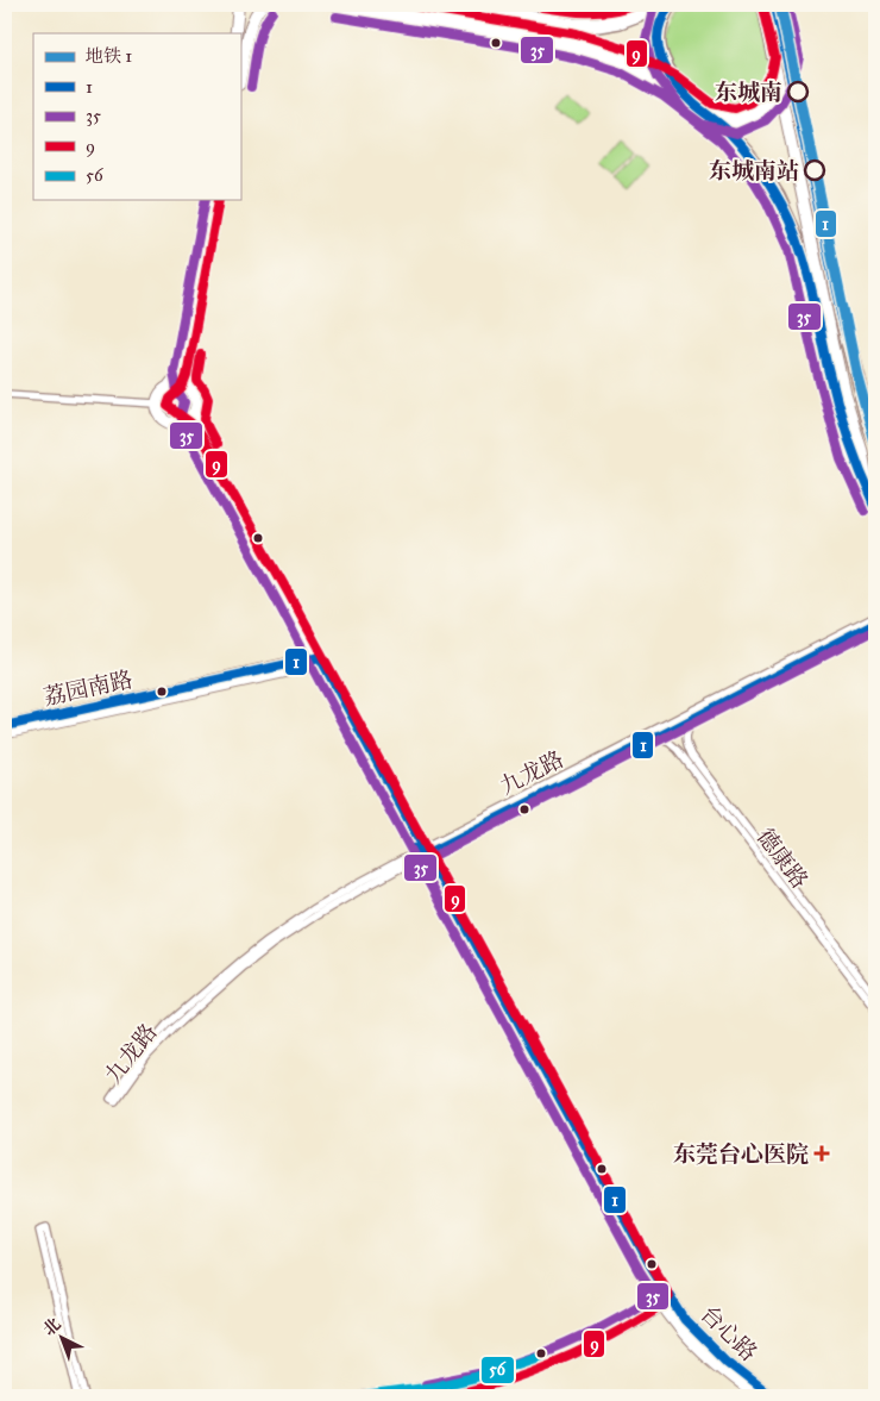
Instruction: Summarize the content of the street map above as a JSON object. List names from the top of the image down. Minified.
{"streets":{"main road":["荔园南路","台心路"],"street":["九龙路","德康路"]},"crossings":[["荔园南路","台心路"],["九龙路","德康路"],["九龙路","台心路"]],"places":{"other":["东城南","东城南站"],"health":["东莞台心医院"]},"lines":["metro line 1","transit line 1","transit line 35","transit line 9","transit line 56"],"legend":["地铁 1","1","35","9","56"],"north":"top left"}
